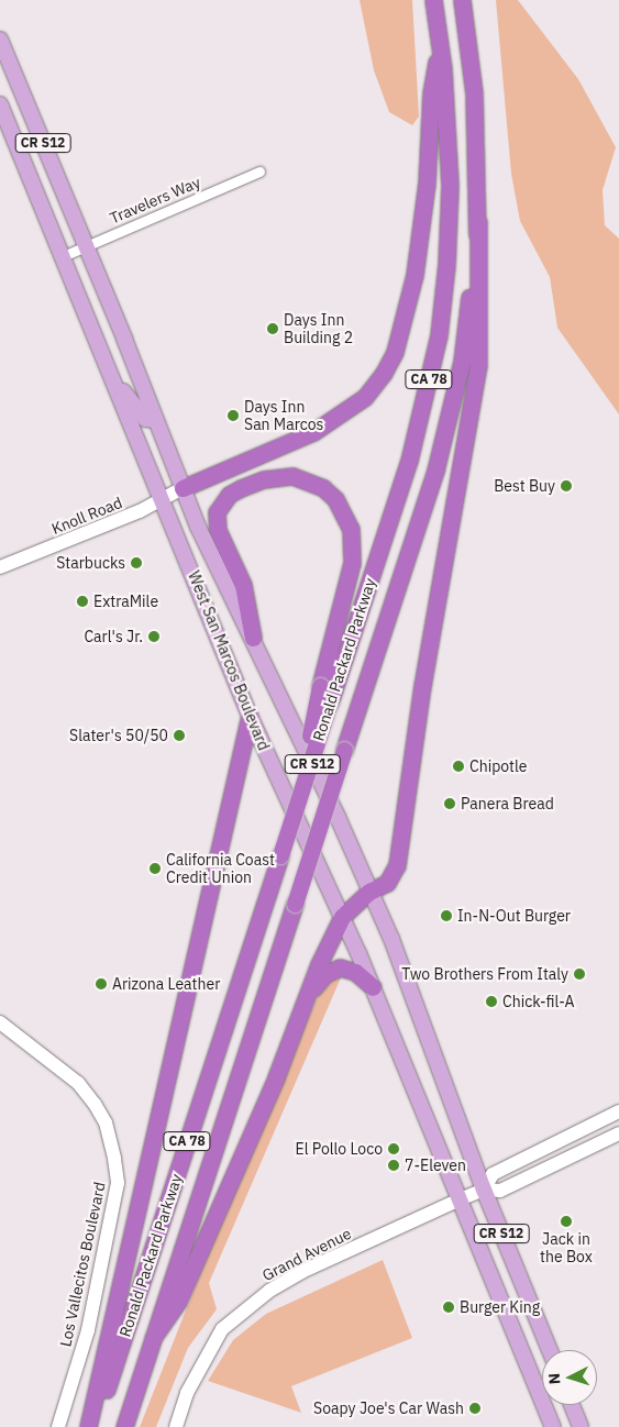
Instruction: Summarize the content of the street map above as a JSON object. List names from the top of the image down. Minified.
{"streets":{"highway":["CA 78","Ronald Packard Parkway"],"main road":["CR S12","West San Marcos Boulevard"],"street":["Travelers Way","Knoll Road","Grand Avenue","Los Vallecitos Boulevard"]},"crossings":[["Travelers Way","West San Marcos Boulevard"],["Knoll Road","West San Marcos Boulevard"],["West San Marcos Boulevard","Grand Avenue"]],"places":["Days Inn Building 2","Days Inn San Marcos","Best Buy","Starbucks","ExtraMile","Carl's Jr.","Slater's 50/50","Chipotle","Panera Bread","California Coast Credit Union","In-N-Out Burger","Two Brothers From Italy","Arizona Leather","Chick-fil-A","El Pollo Loco","7-Eleven","Jack in the Box","Burger King","Soapy Joe's Car Wash"],"north":"left"}
